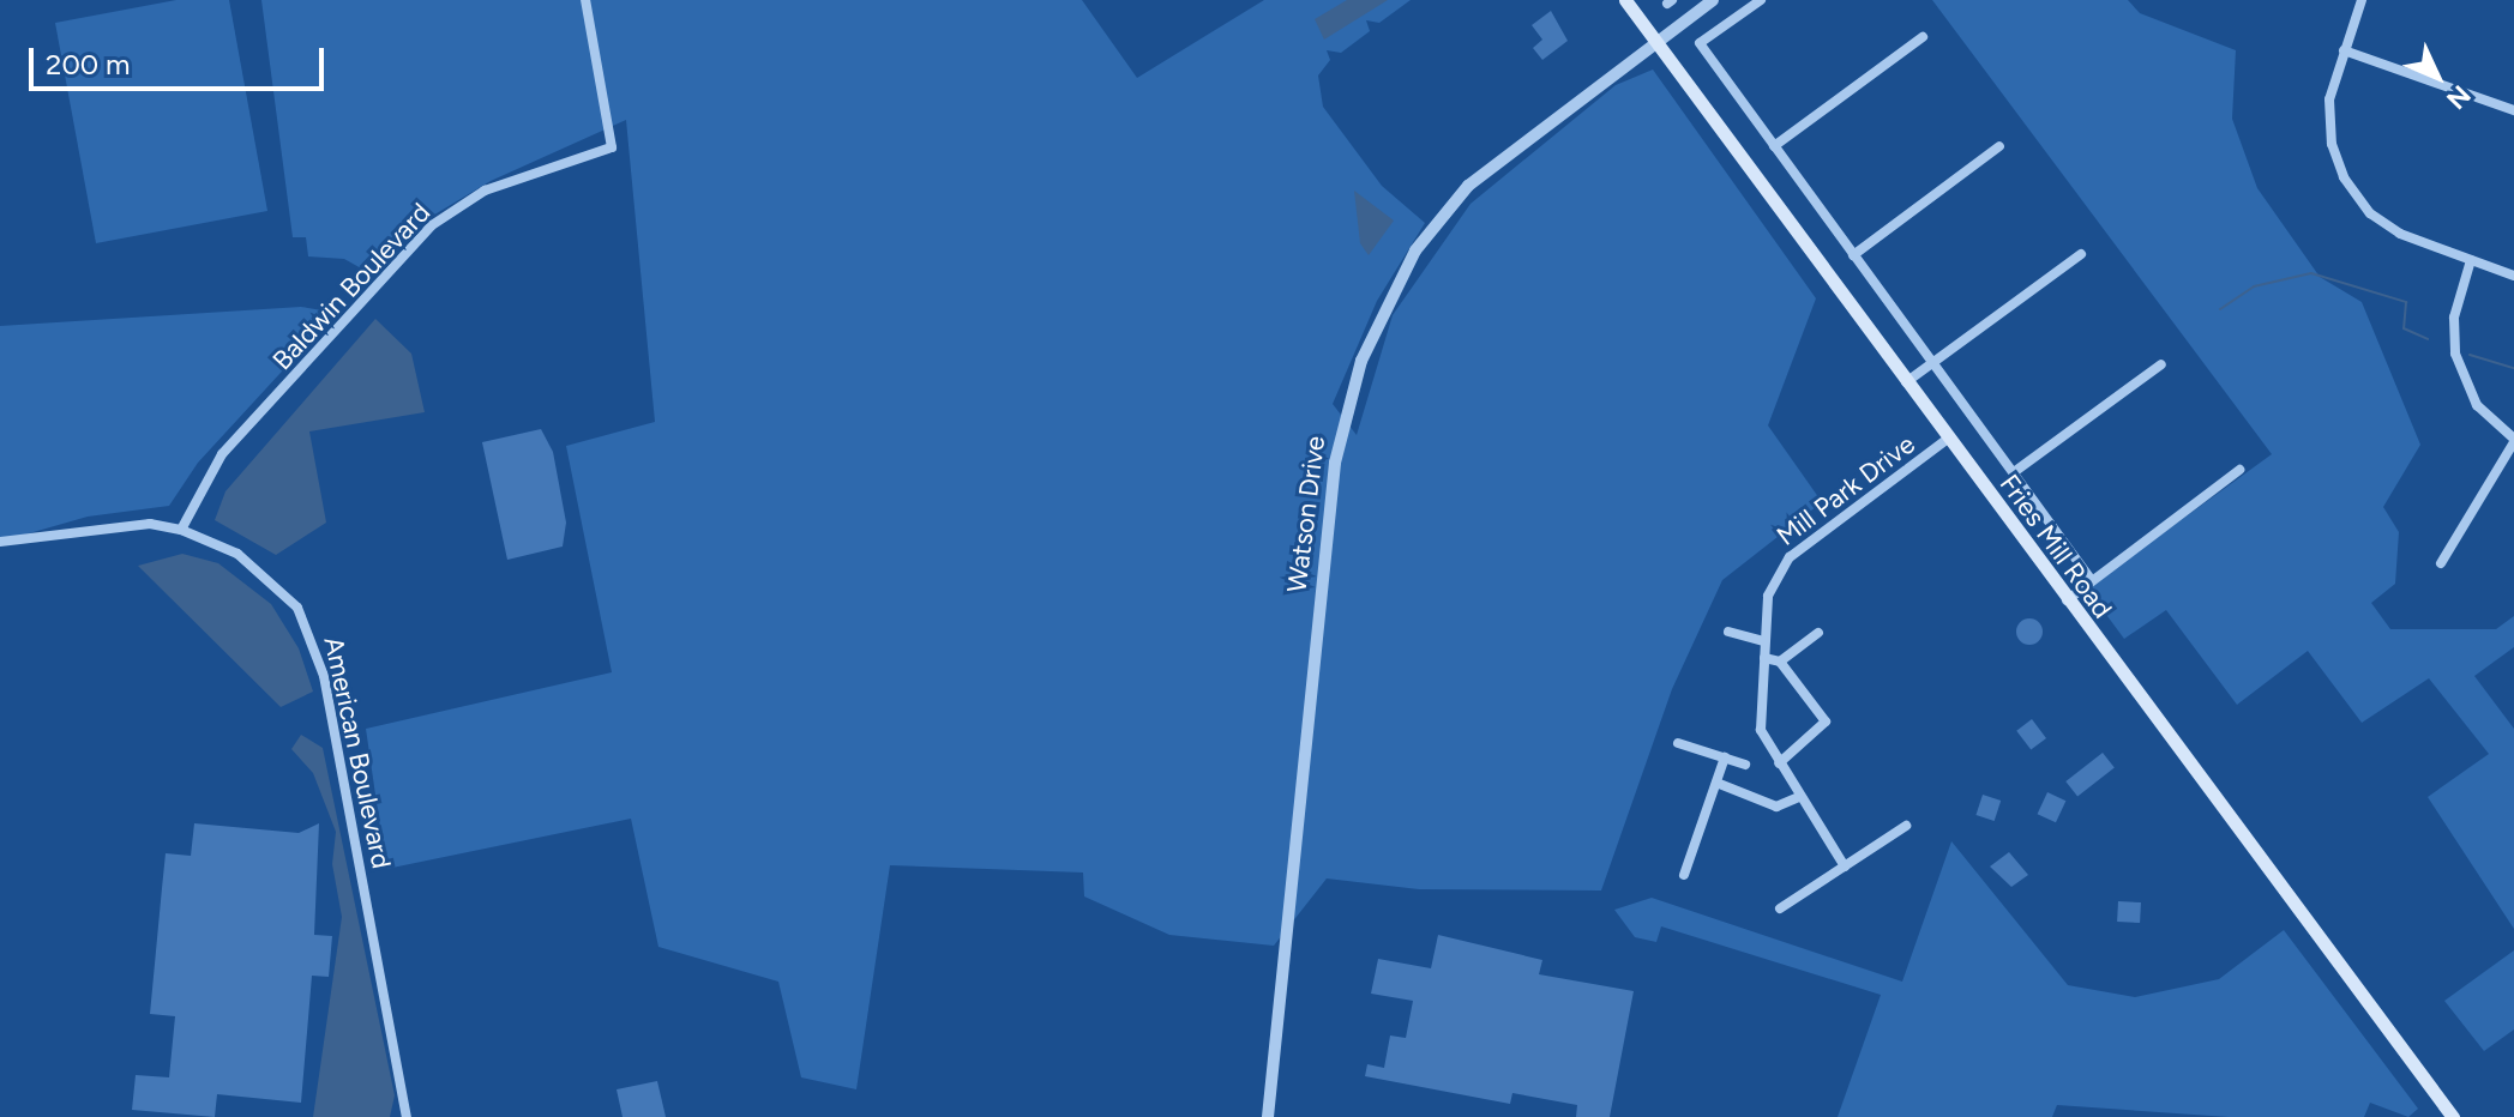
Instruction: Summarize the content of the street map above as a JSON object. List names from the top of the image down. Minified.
{"streets":{"main road":["Fries Mill Road"],"street":["Baldwin Boulevard","Mill Park Drive","Watson Drive","American Boulevard"]},"crossings":[["Baldwin Boulevard","American Boulevard"],["Mill Park Drive","Fries Mill Road"],["Watson Drive","Fries Mill Road"]],"scale_bar":"200 m","north":"bottom right"}
